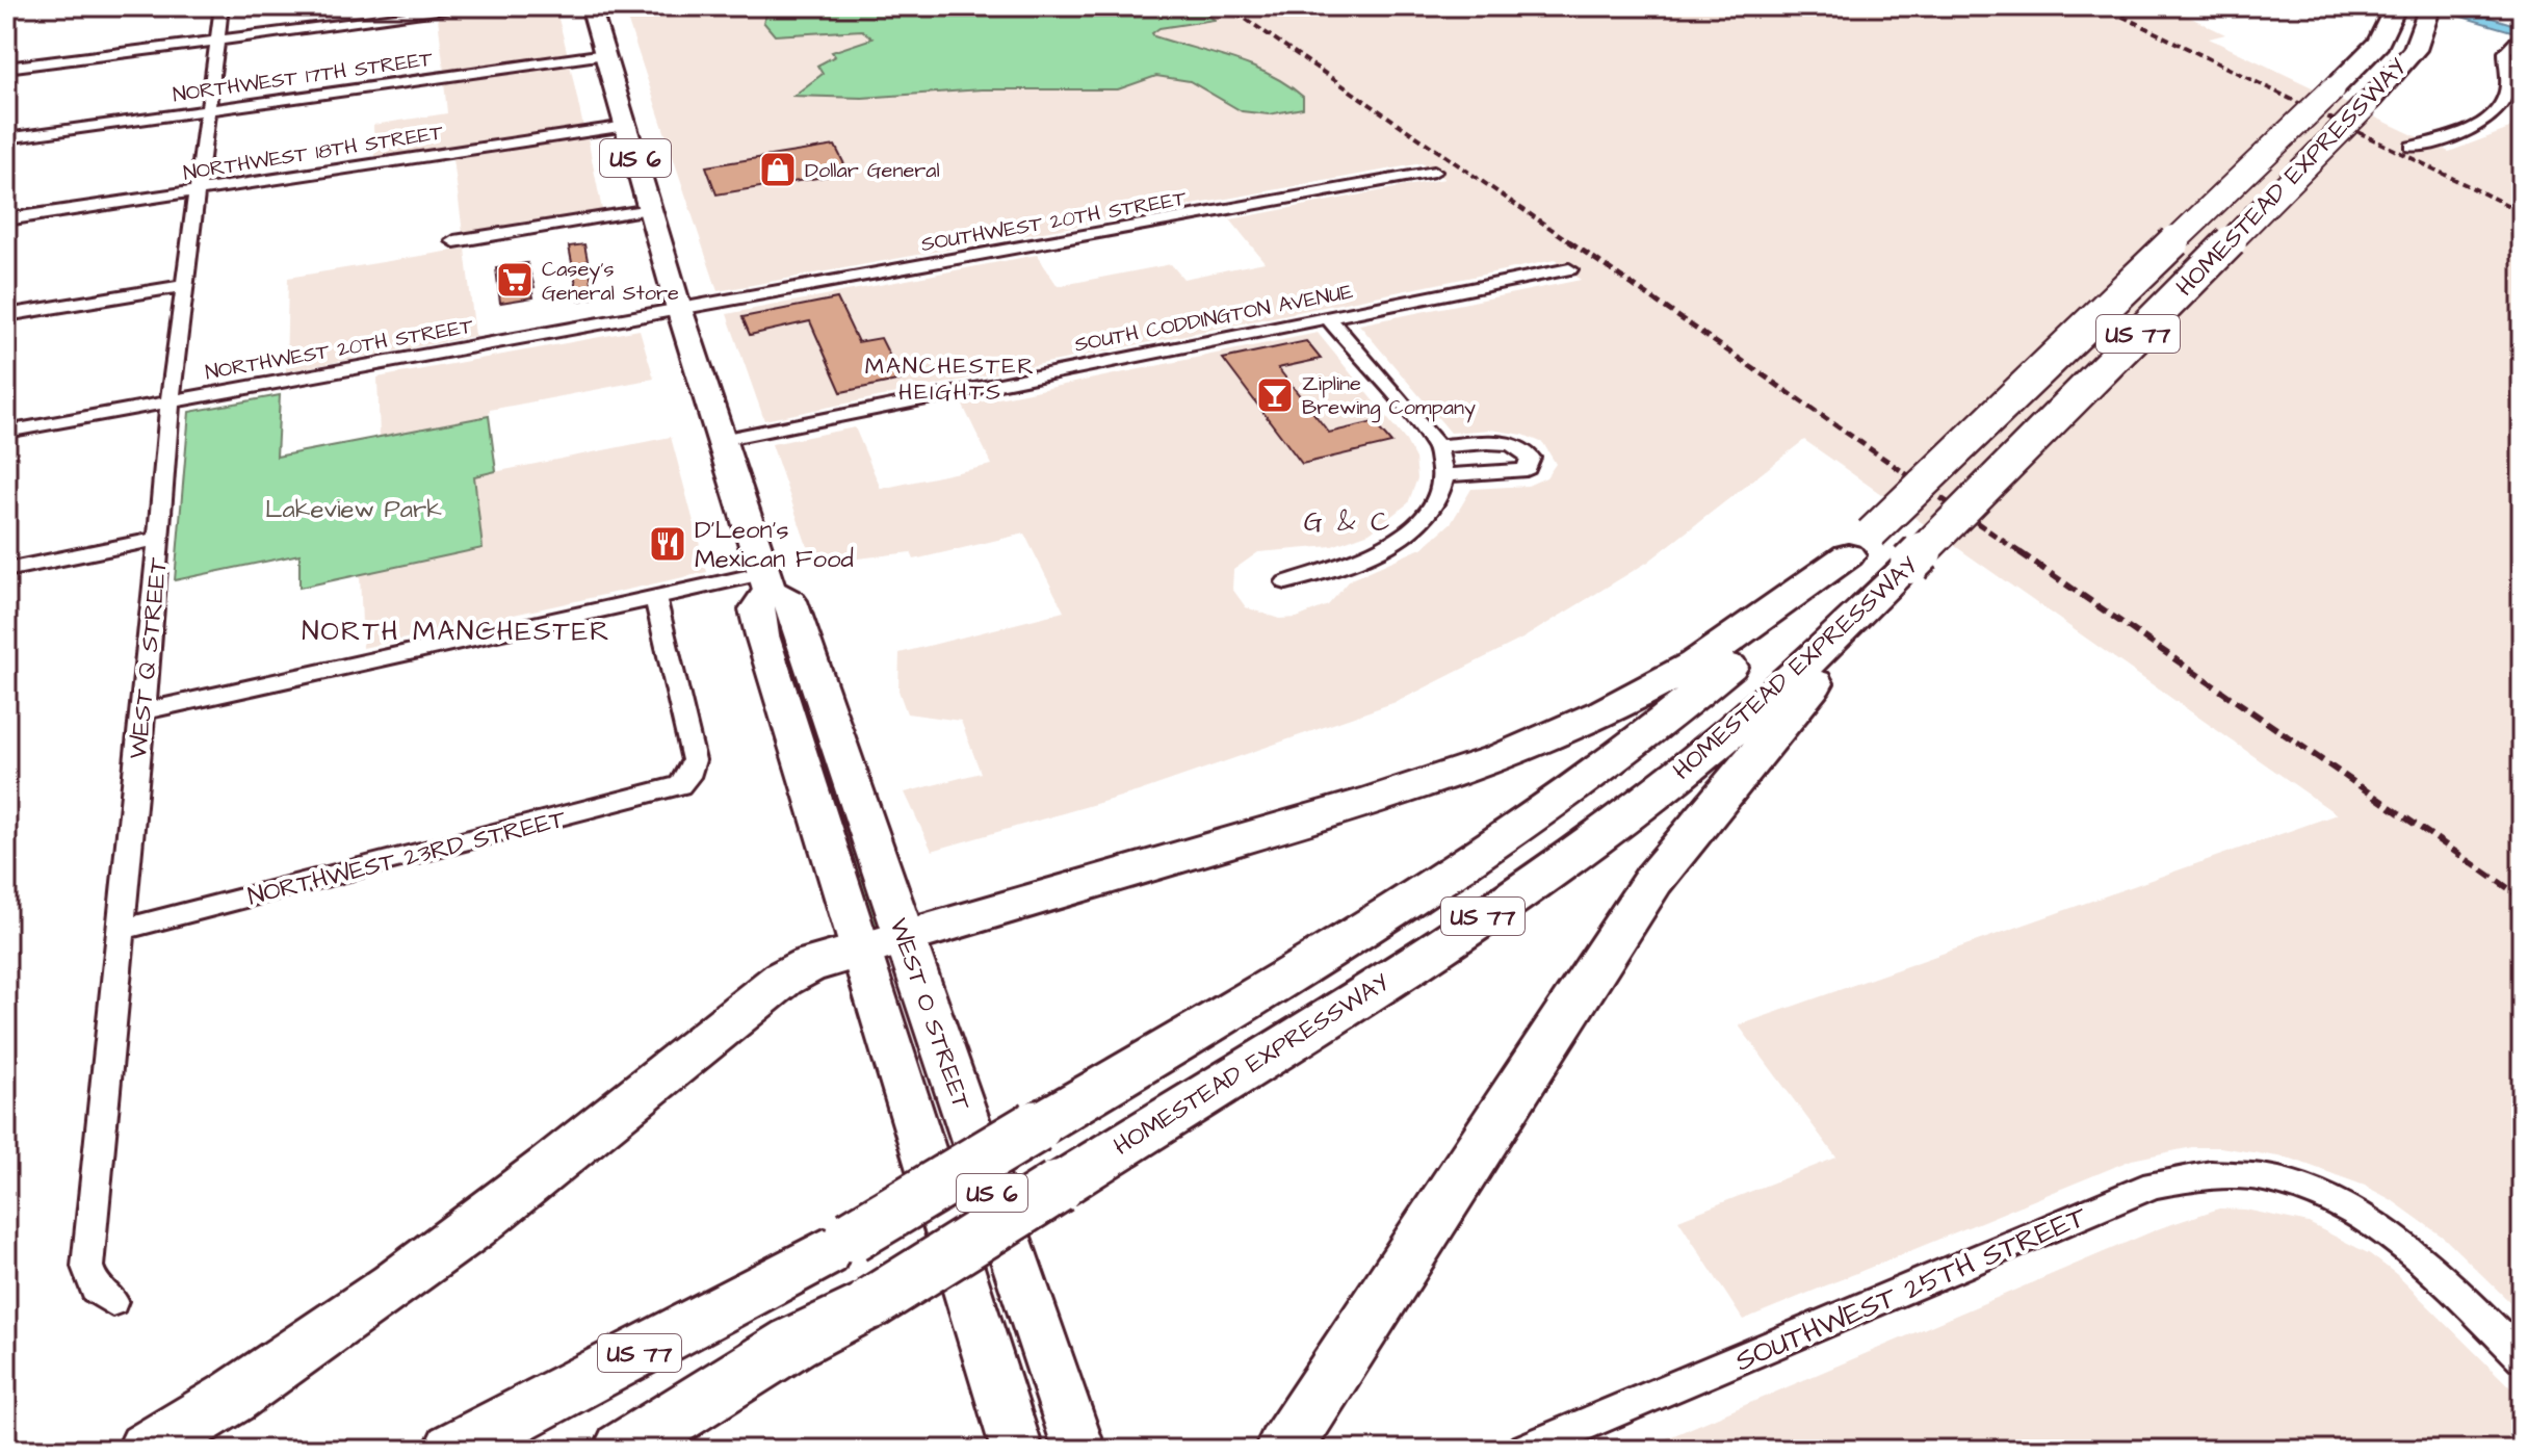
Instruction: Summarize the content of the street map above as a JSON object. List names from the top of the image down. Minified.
{"streets":{"highway":["HOMESTEAD EXPRESSWAY","US 77"],"main road":["US 6","WEST O STREET"],"street":["NORTHWEST 17TH STREET","NORTHWEST 18TH STREET","SOUTHWEST 20TH STREET","SOUTH CODDINGTON AVENUE","NORTHWEST 20TH STREET","WEST Q STREET","NORTHWEST 23RD STREET","SOUTHWEST 25TH STREET"]},"crossings":[["NORTHWEST 17TH STREET","US 6"],["NORTHWEST 17TH STREET","WEST Q STREET"],["NORTHWEST 18TH STREET","US 6"],["NORTHWEST 18TH STREET","WEST Q STREET"],["US 6","SOUTHWEST 20TH STREET"],["US 6","SOUTH CODDINGTON AVENUE"],["US 6","NORTHWEST 20TH STREET"],["US 6","WEST O STREET"],["HOMESTEAD EXPRESSWAY","US 77"],["SOUTHWEST 20TH STREET","NORTHWEST 20TH STREET"],["NORTHWEST 20TH STREET","WEST Q STREET"],["WEST Q STREET","NORTHWEST 23RD STREET"]],"districts":["MANCHESTER HEIGHTS","G & C","NORTH MANCHESTER"],"parks":["Lakeview Park"],"places":{"shop":["Dollar General"],"supermarket":["Casey's General Store"],"bar":["Zipline Brewing Company"],"restaurant":["D'Leon's Mexican Food"]}}
